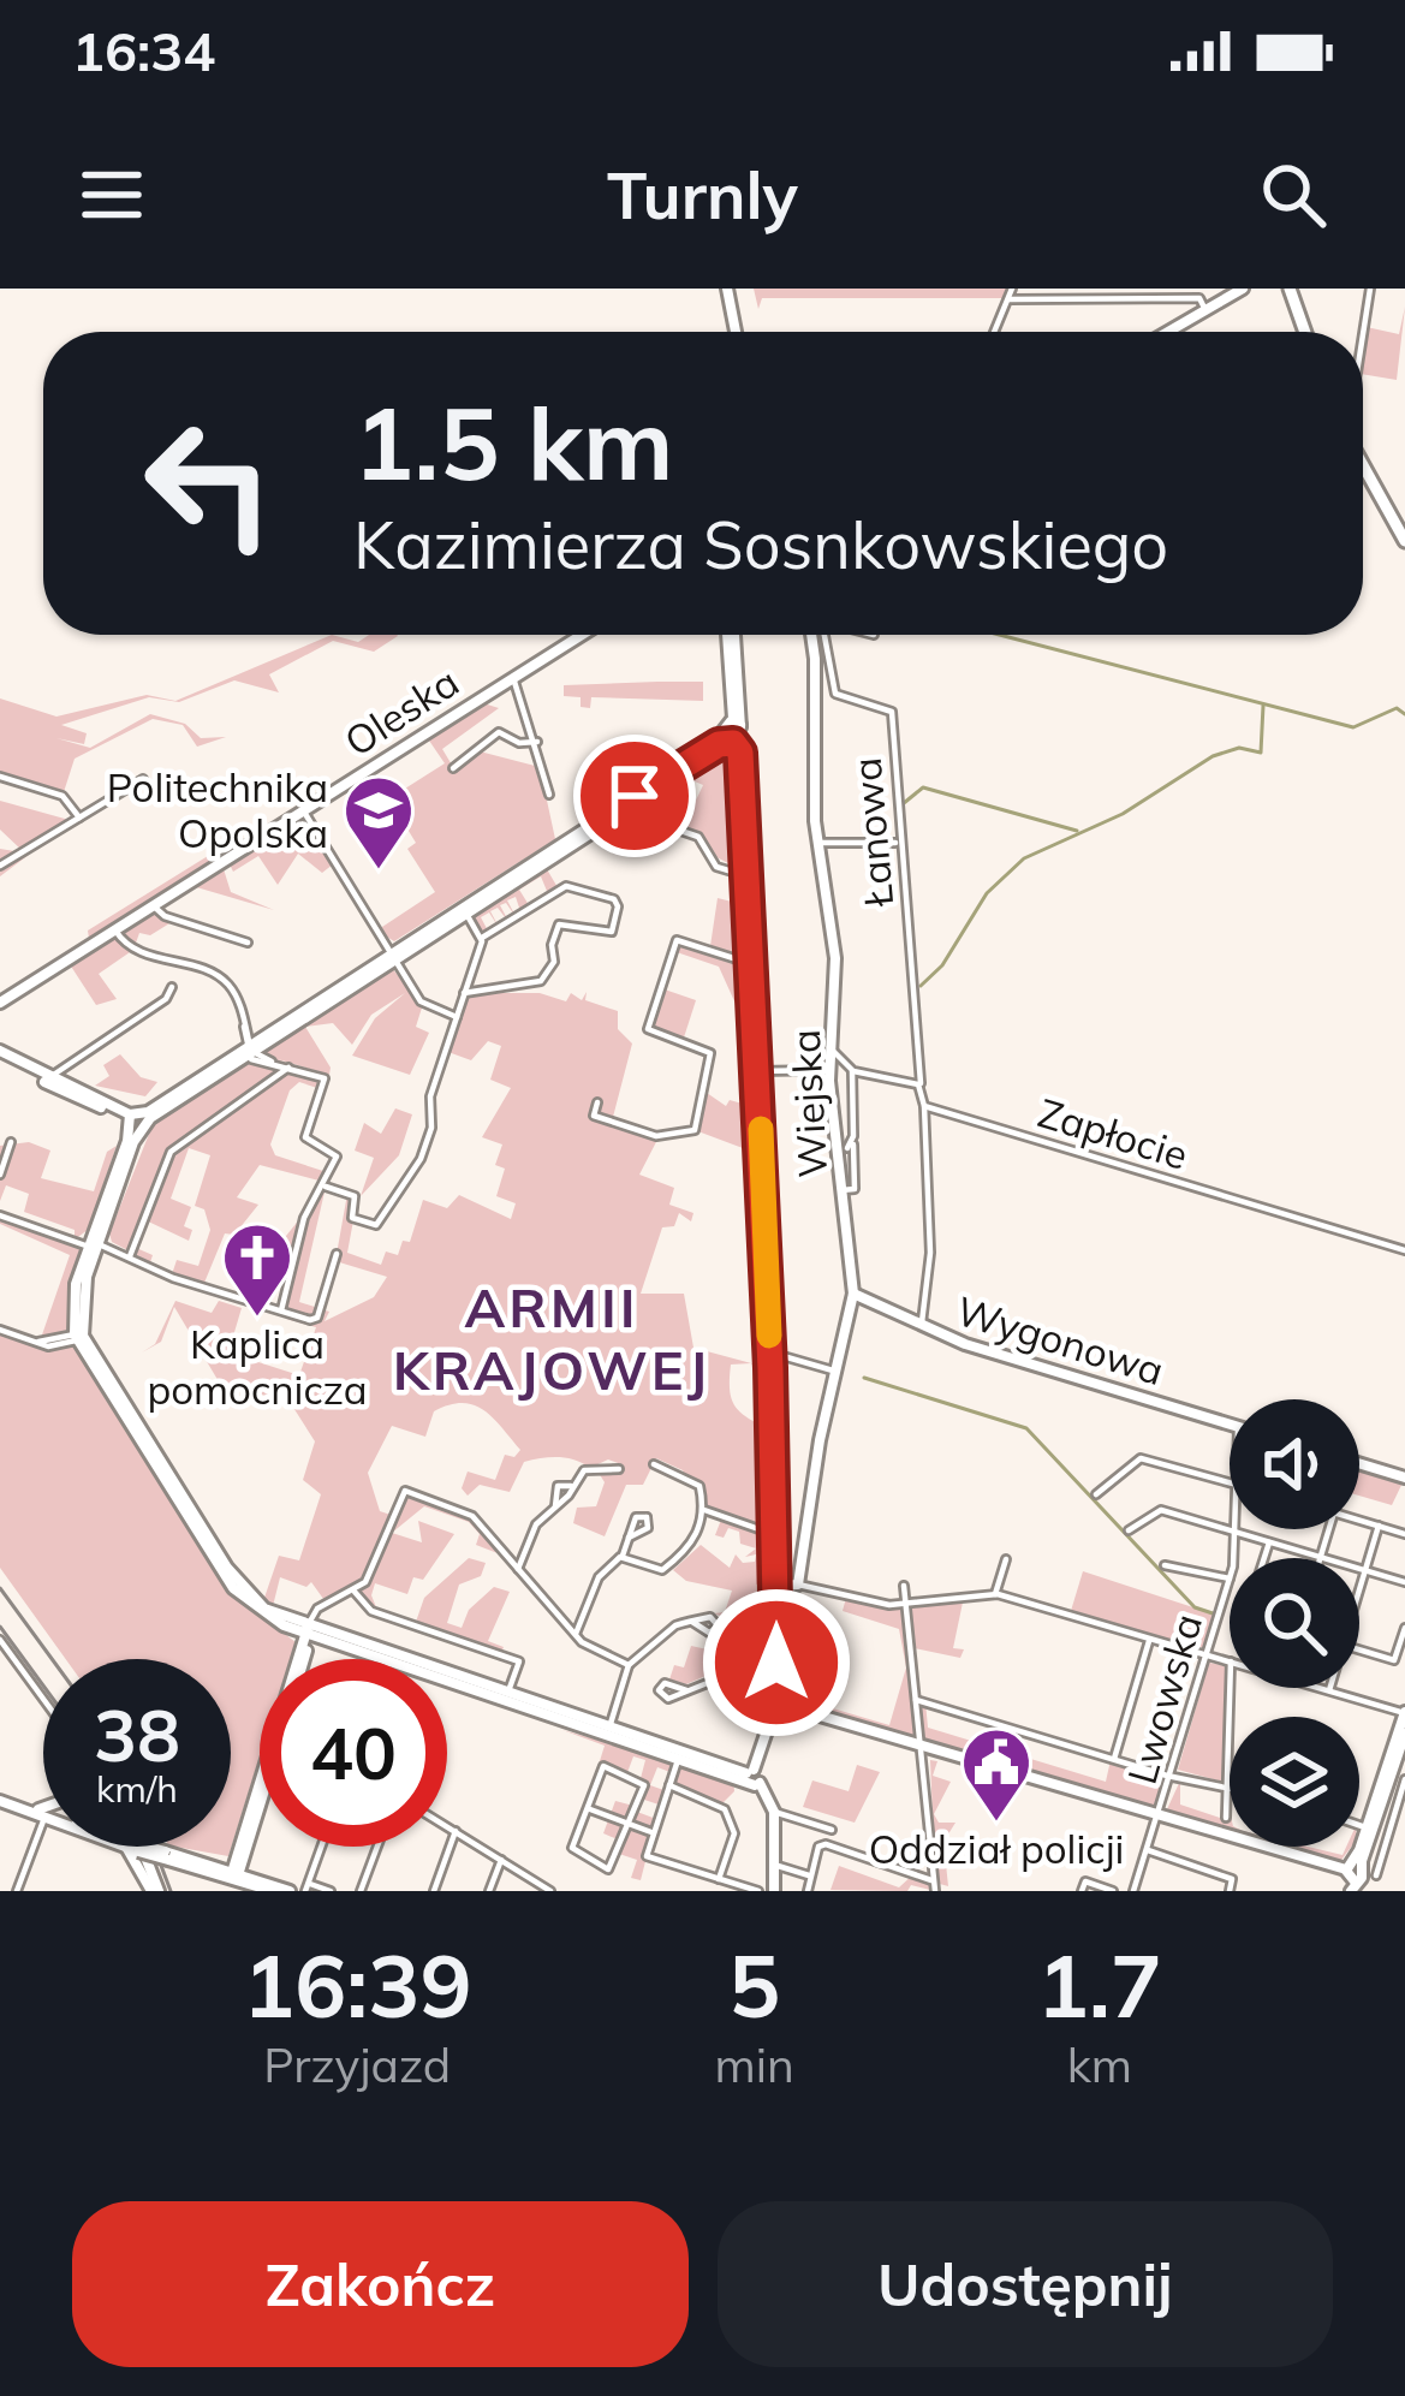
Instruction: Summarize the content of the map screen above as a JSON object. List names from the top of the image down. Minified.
{"streets":{"street":["Oleska","Łanowa","Wiejska","Zapłocie","Wygonowa","Lwowska"]},"crossings":[["Wiejska","Wygonowa"]],"districts":["ARMII KRAJOWEJ"],"places":{"school or university":["Politechnika Opolska"],"church":["Kaplica pomocnicza"],"public building":["Oddział policji"]},"page":{"status":"16:34","header":"Turnly","turn":["1.5 km","Kazimierza Sosnkowskiego"],"speed":"38 km/h","limit":"40","eta":["16:39","Przyjazd","5","min","1.7","km"],"buttons":["Zakończ","Udostępnij"]}}
